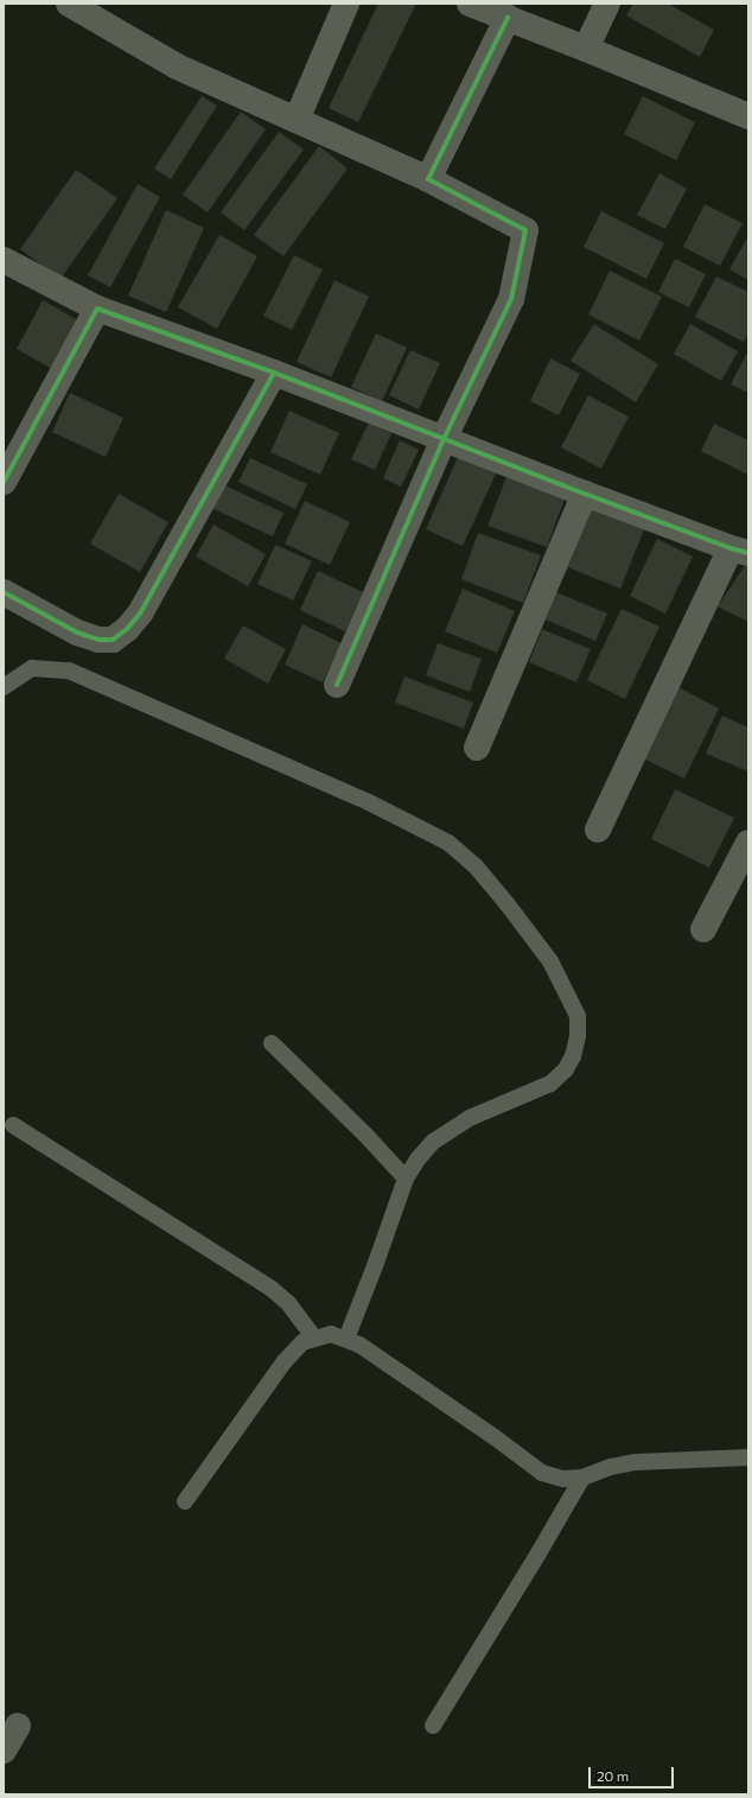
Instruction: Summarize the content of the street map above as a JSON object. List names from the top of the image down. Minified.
{"scale_bar":"20 m"}
